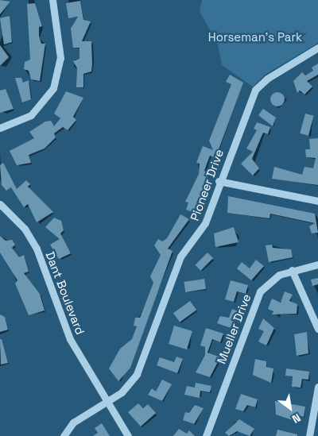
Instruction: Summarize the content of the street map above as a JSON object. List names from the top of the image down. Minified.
{"streets":{"street":["Pioneer Drive","Dant Boulevard","Mueller Drive"]},"crossings":[["Pioneer Drive","Dant Boulevard"]],"parks":["Horseman's Park"],"north":"bottom right"}
